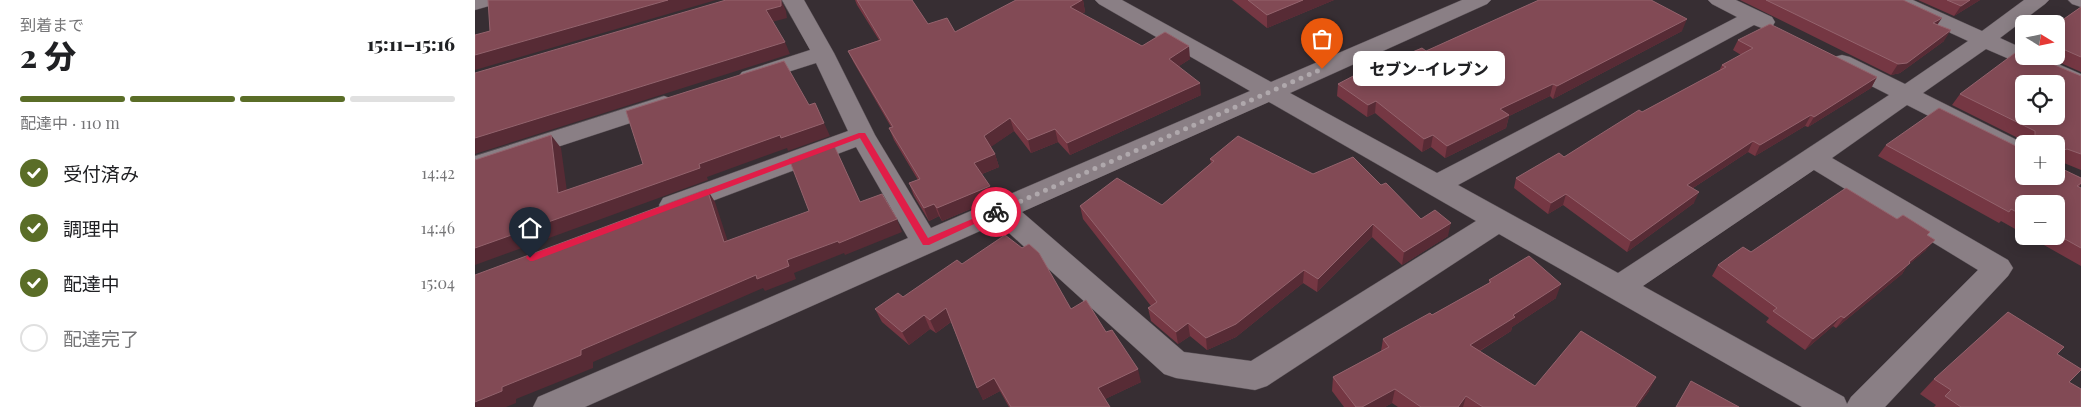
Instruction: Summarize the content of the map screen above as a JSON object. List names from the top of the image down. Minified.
{"places":["セブン-イレブン"],"north":"right","page":{"heading":["2 分","到着まで","15:11–15:16"],"map_buttons":["+","−"],"bubble":"セブン-イレブン","bar":"配達中 · 110 m","list":[["受付済み","14:42"],["調理中","14:46"],["配達中","15:04"],"配達完了"]}}
